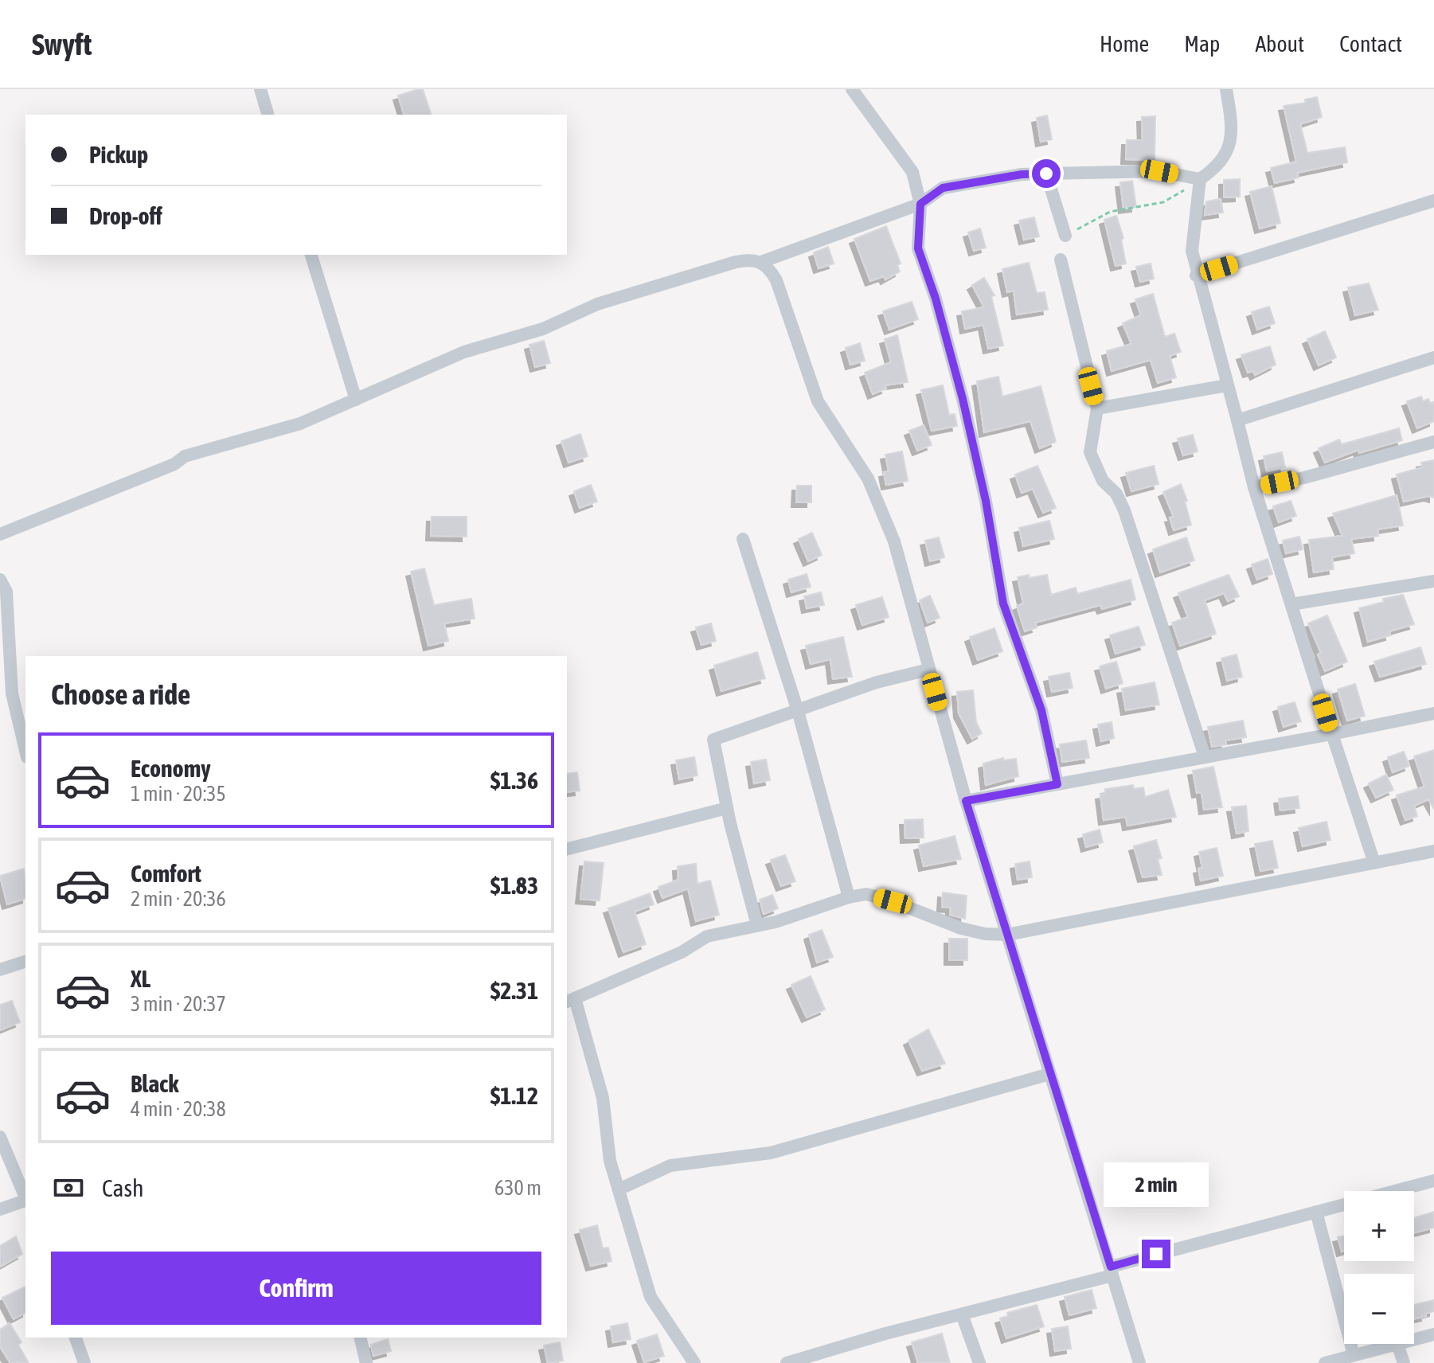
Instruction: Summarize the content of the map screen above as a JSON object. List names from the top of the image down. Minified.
{"page":{"header":"Swyft","nav":["Home","Map","About","Contact"],"banner":["Pickup","Drop-off"],"heading":"Choose a ride","list":[{"name":"Economy","note":"1 min · 20:35","value":"$1.36"},{"name":"Comfort","note":"2 min · 20:36","value":"$1.83"},{"name":"XL","note":"3 min · 20:37","value":"$2.31"},{"name":"Black","note":"4 min · 20:38","value":"$1.12"}],"pay":["Cash","630 m"],"bubble":"2 min","map_buttons":["+","−"],"buttons":"Confirm"}}
